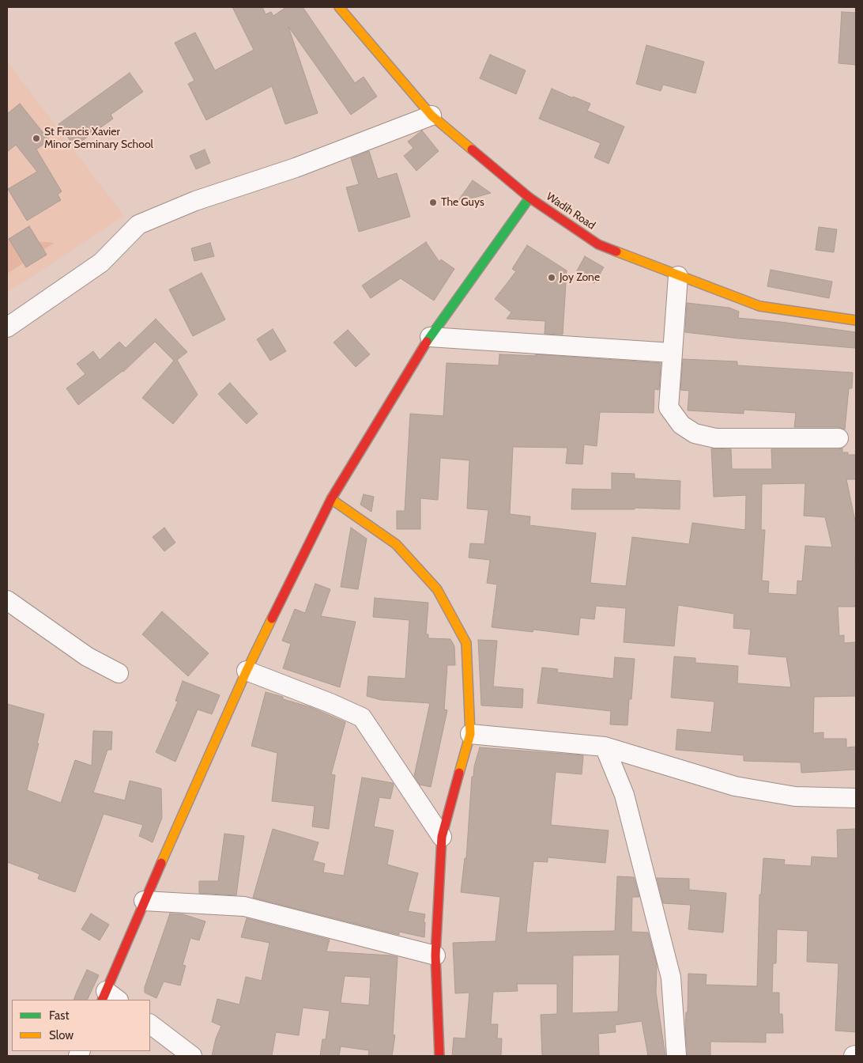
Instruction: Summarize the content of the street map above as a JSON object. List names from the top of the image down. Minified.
{"streets":{"street":["Wadih Road"]},"places":["St Francis Xavier Minor Seminary School","The Guys","Joy Zone"],"legend":["Fast","Slow"]}
